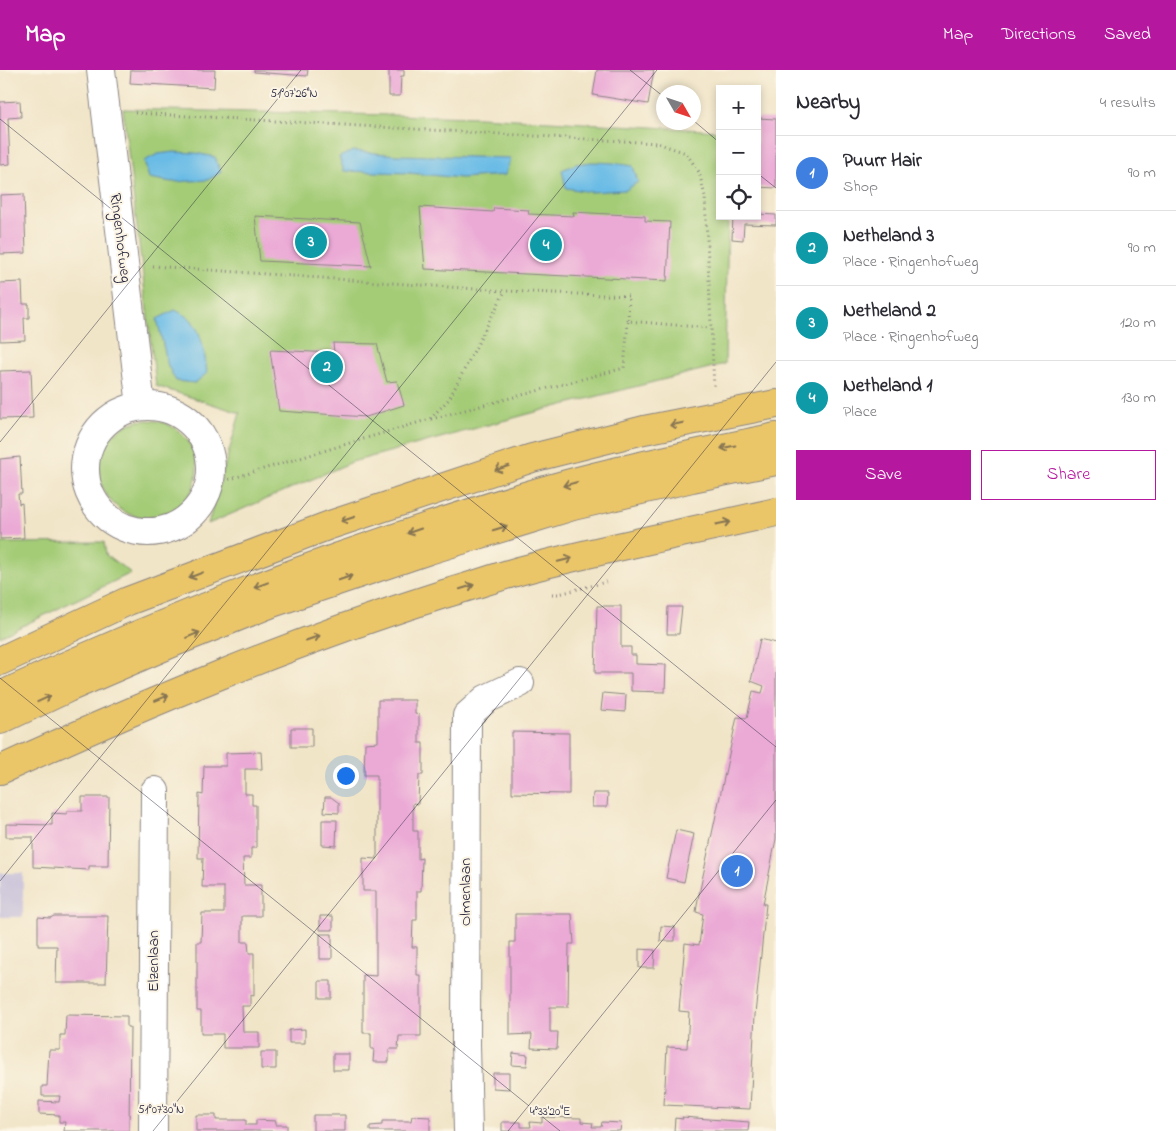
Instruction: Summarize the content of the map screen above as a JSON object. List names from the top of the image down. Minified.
{"streets":{"street":["Ringenhofweg","Olmenlaan","Elzenlaan"]},"north":"bottom right","page":{"header":"Map","nav":["Map","Directions","Saved"],"heading":["Nearby","4 results"],"map_buttons":["+","−"],"list":[{"mark":"1","name":"Puurr Hair","note":"Shop","value":"90 m"},{"mark":"2","name":"Netheland 3","note":"Place · Ringenhofweg","value":"90 m"},{"mark":"3","name":"Netheland 2","note":"Place · Ringenhofweg","value":"120 m"},{"mark":"4","name":"Netheland 1","note":"Place","value":"130 m"}],"pins":["3","4","2","1"],"buttons":["Save","Share"]},"coordinates":["51°07'26\"N","51°07'30\"N","4°33'20\"E"]}
